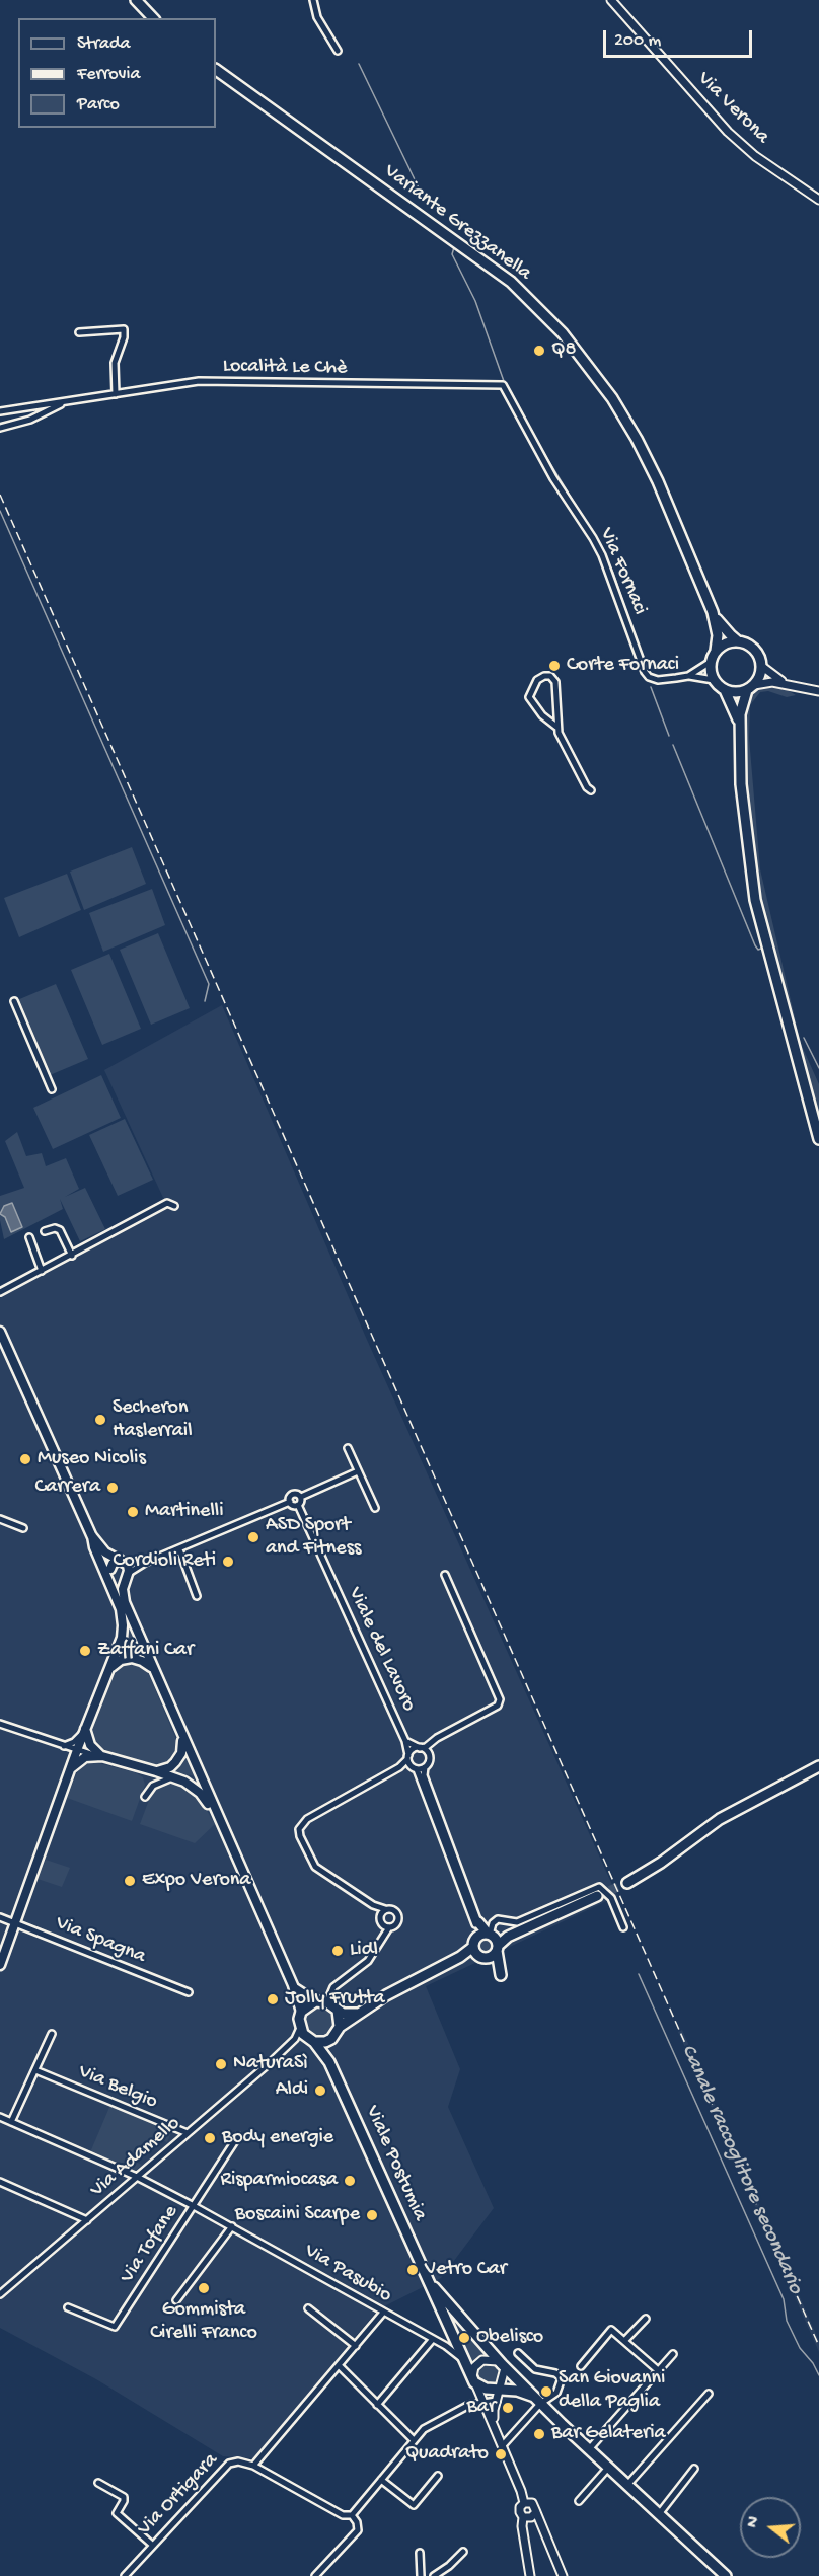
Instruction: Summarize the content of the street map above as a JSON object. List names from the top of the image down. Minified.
{"streets":{"main road":["Variante Grezzanella","Viale Postumia"],"street":["Via Verona","Località Le Chè","Via Fornaci","Viale del Lavoro","Via Spagna","Via Belgio","Via Adamello","Via Tofane","Via Pasubio","Via Ortigara"]},"crossings":[["Variante Grezzanella","Via Fornaci"],["Località Le Chè","Via Fornaci"],["Via Belgio","Via Adamello"],["Via Adamello","Viale Postumia"],["Via Adamello","Via Pasubio"],["Viale Postumia","Via Pasubio"],["Via Tofane","Via Pasubio"]],"water":["Canale raccoglitore secondario"],"places":["Q8","Corte Fornaci","Secheron Haslerrail","Museo Nicolis","Carrera","Martinelli","ASD Sport and Fitness","Cordioli Reti","Zaffani Car","Expo Verona","Lidl","Jolly Frutta","NaturaSì","Aldi","Body energie","Risparmiocasa","Boscaini Scarpe","Vetro Car","Gommista Cirelli Franco","Obelisco","San Giovanni della Paglia","Bar","Bar Gelateria","Quadrato"],"legend":["Strada","Ferrovia","Parco"],"scale_bar":"200 m","north":"left"}
